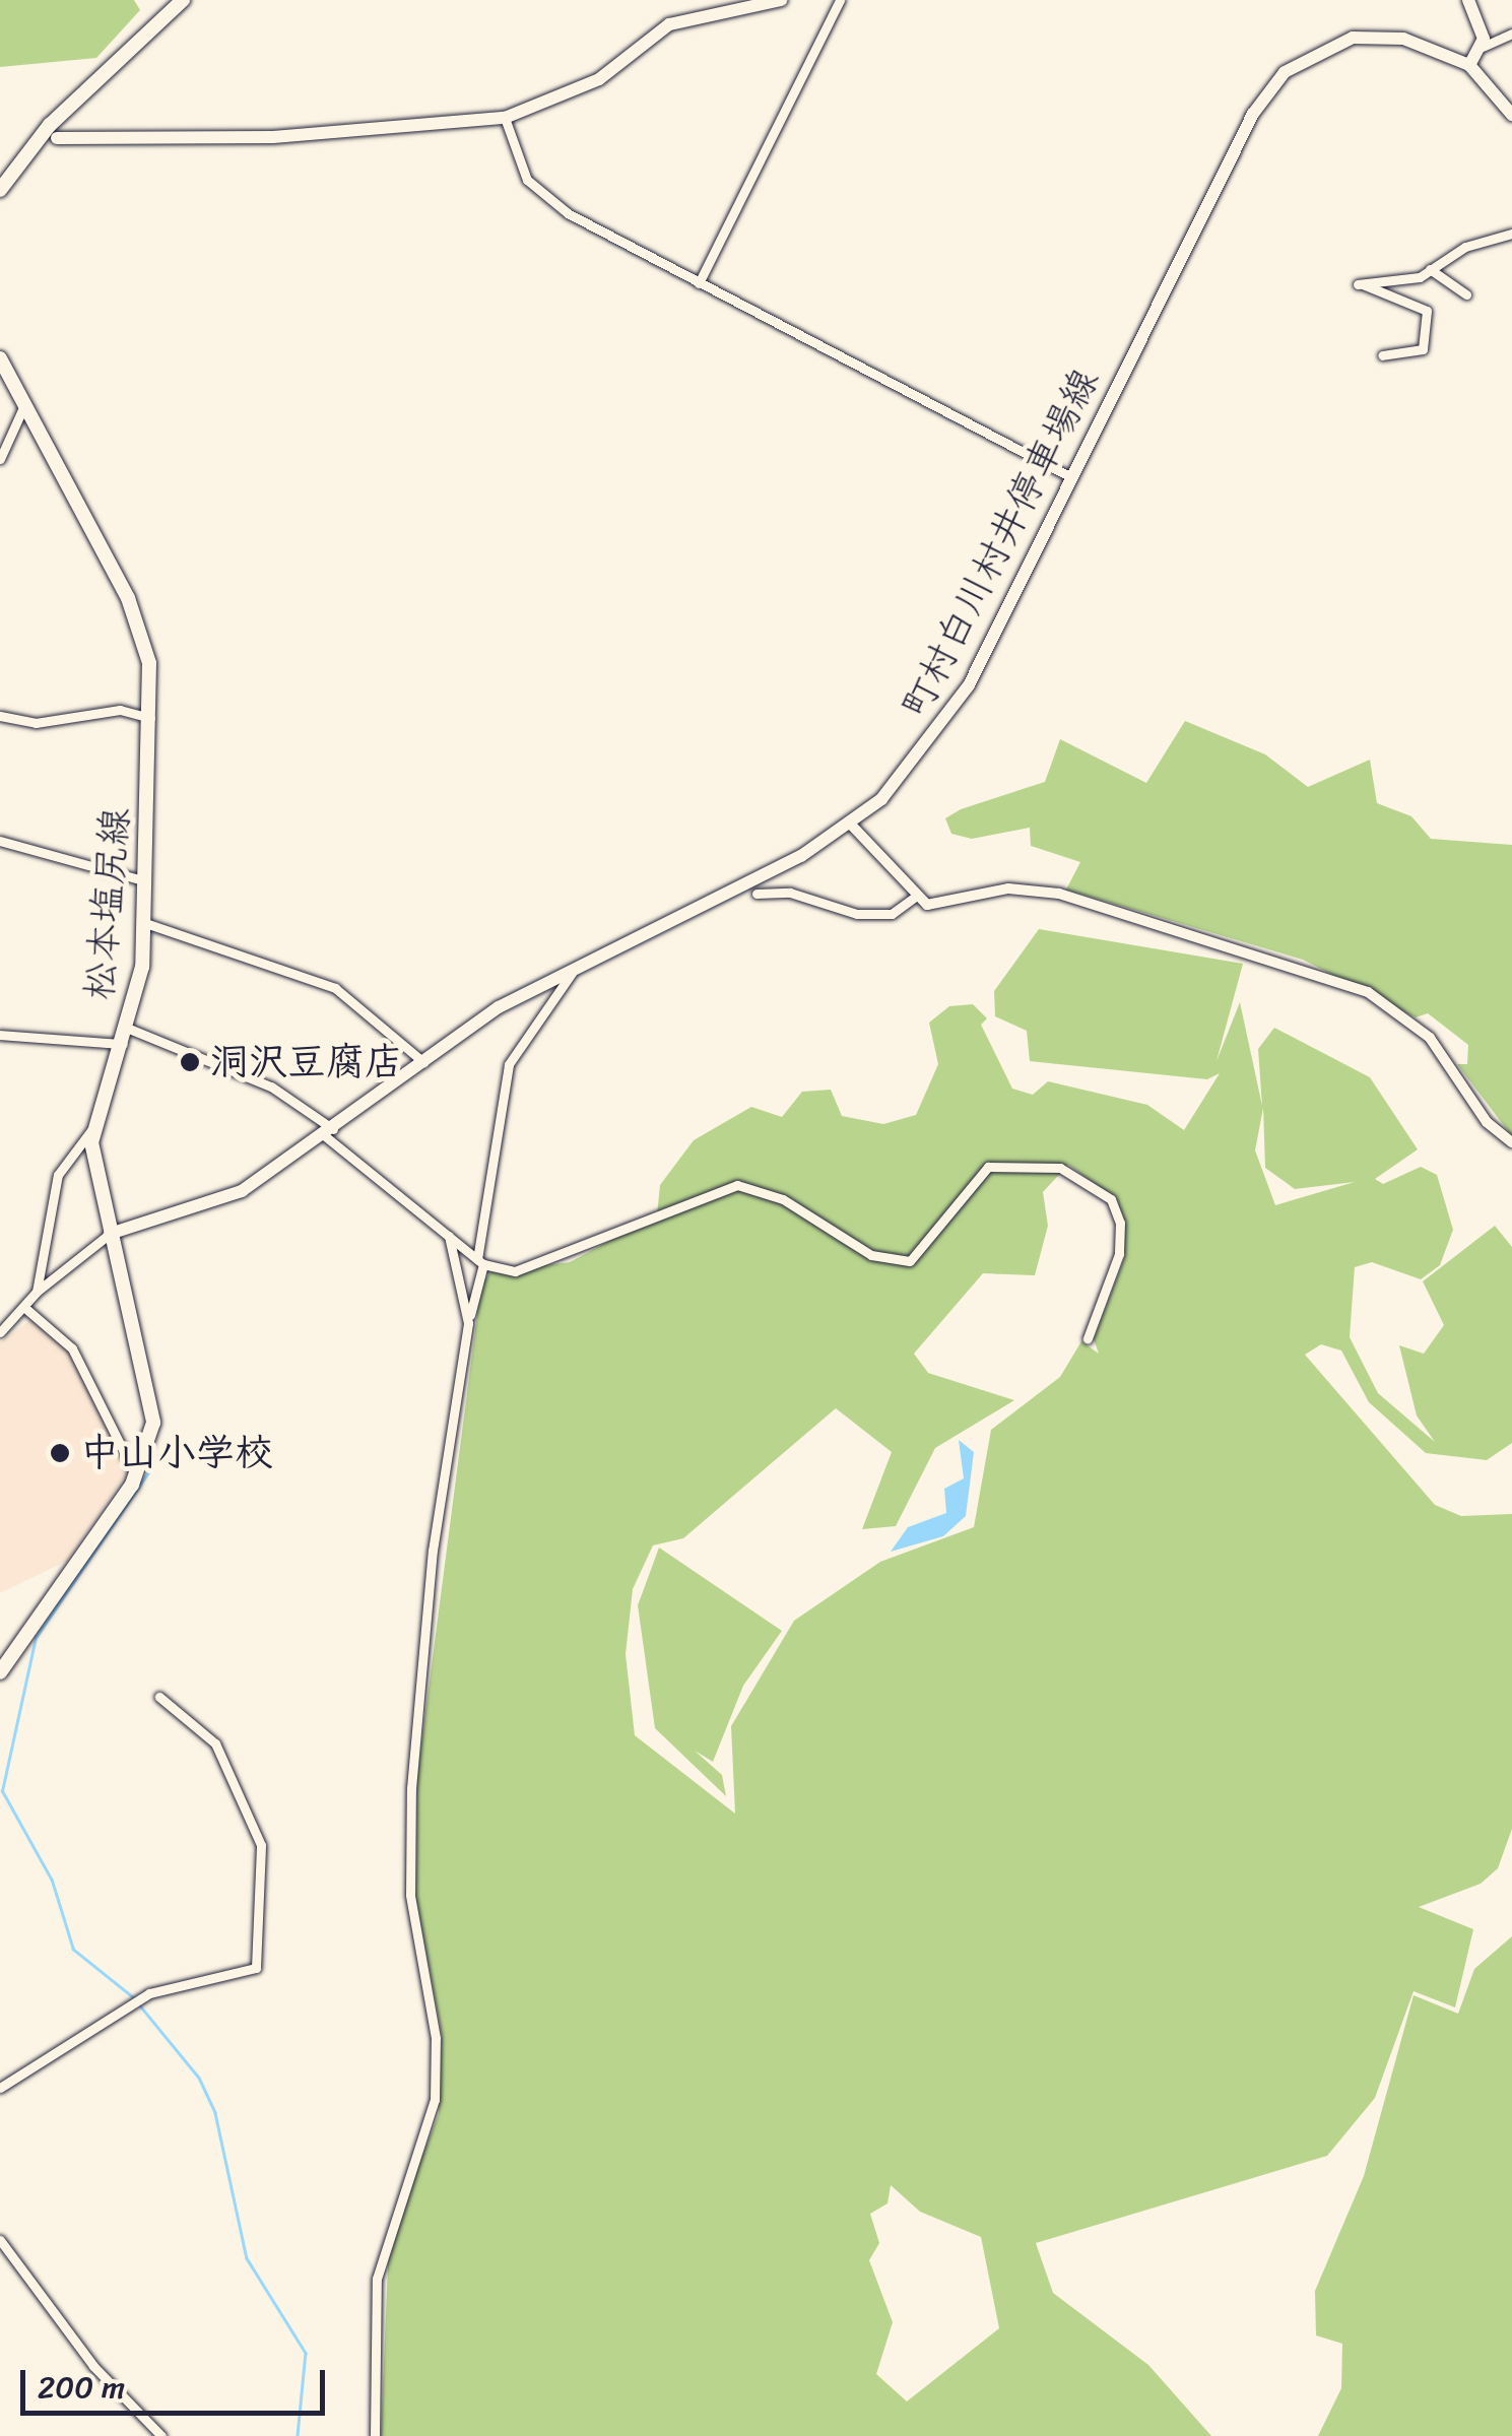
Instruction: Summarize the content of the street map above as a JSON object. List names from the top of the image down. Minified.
{"streets":{"main road":["町村白川村井停車場線","松本塩尻線"]},"crossings":[["町村白川村井停車場線","松本塩尻線"]],"places":["洞沢豆腐店","中山小学校"],"scale_bar":"200 m"}
